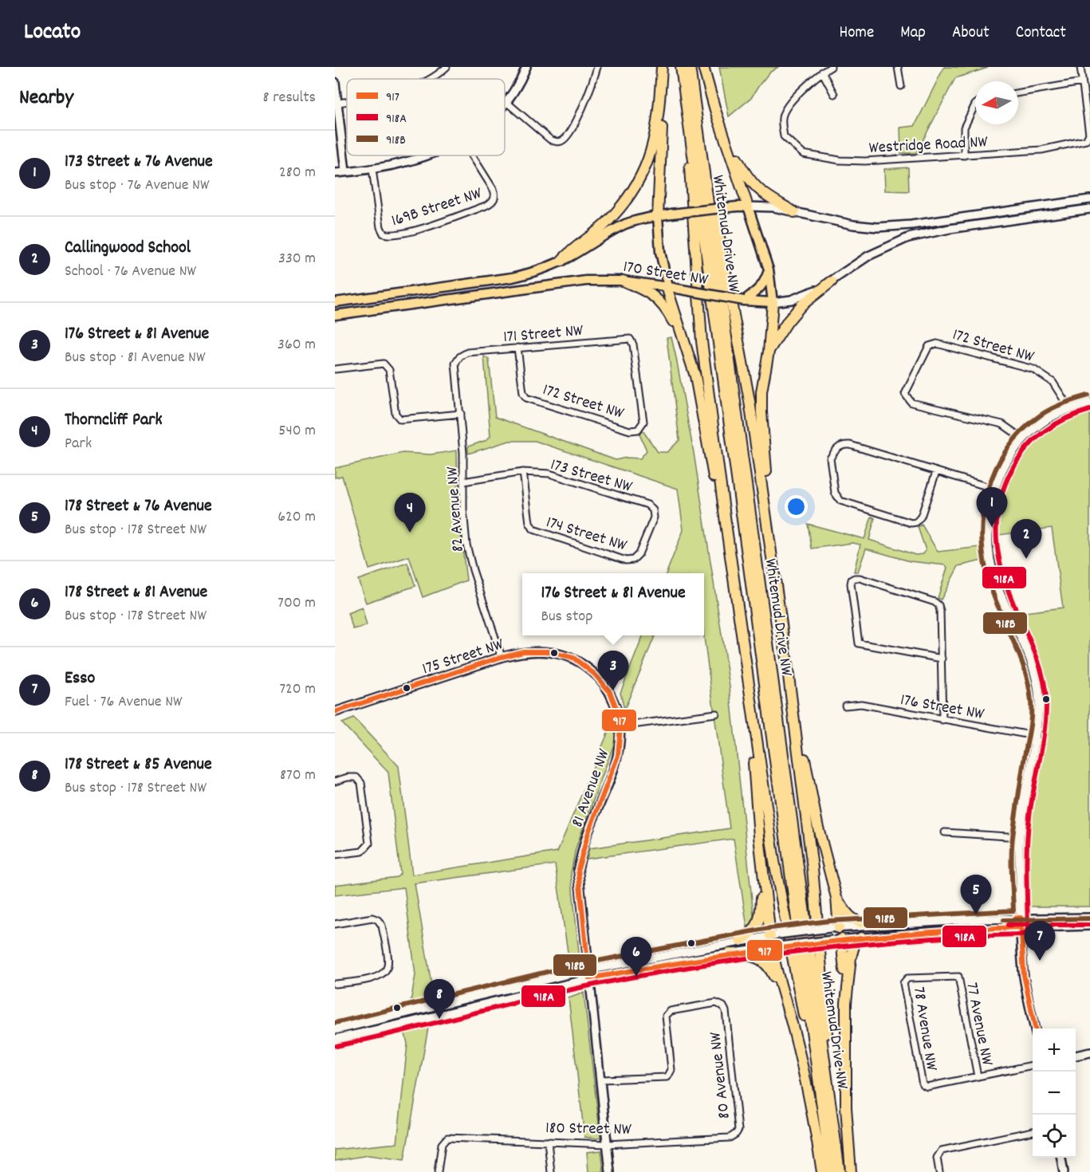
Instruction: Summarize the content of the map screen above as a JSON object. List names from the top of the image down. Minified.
{"streets":{"highway":["Whitemud Drive NW"],"main road":["170 Street NW","175 Street NW","81 Avenue NW"],"street":["Westridge Road NW","169B Street NW","171 Street NW","172 Street NW","173 Street NW","82 Avenue NW","174 Street NW","176 Street NW","77 Avenue NW","78 Avenue NW","80 Avenue NW","180 Street NW"]},"crossings":[["171 Street NW","172 Street NW"],["171 Street NW","82 Avenue NW"],["173 Street NW","82 Avenue NW"],["173 Street NW","174 Street NW"],["82 Avenue NW","175 Street NW"],["175 Street NW","81 Avenue NW"],["81 Avenue NW","80 Avenue NW"],["81 Avenue NW","180 Street NW"],["77 Avenue NW","78 Avenue NW"],["80 Avenue NW","180 Street NW"]],"lines":["transit line 918B","transit line 918A","transit line 917"],"legend":["917","918A","918B"],"north":"left","page":{"header":"Locato","nav":["Home","Map","About","Contact"],"heading":["Nearby","8 results"],"list":[{"mark":"1","name":"173 Street & 76 Avenue","note":"Bus stop · 76 Avenue NW","value":"280 m"},{"mark":"2","name":"Callingwood School","note":"School · 76 Avenue NW","value":"330 m"},{"mark":"3","name":"176 Street & 81 Avenue","note":"Bus stop · 81 Avenue NW","value":"360 m"},{"mark":"4","name":"Thorncliff Park","note":"Park","value":"540 m"},{"mark":"5","name":"178 Street & 76 Avenue","note":"Bus stop · 178 Street NW","value":"620 m"},{"mark":"6","name":"178 Street & 81 Avenue","note":"Bus stop · 178 Street NW","value":"700 m"},{"mark":"7","name":"Esso","note":"Fuel · 76 Avenue NW","value":"720 m"},{"mark":"8","name":"178 Street & 85 Avenue","note":"Bus stop · 178 Street NW","value":"870 m"}],"pins":["1","4","2","3","5","7","6","8"],"popup":["176 Street & 81 Avenue","Bus stop"],"map_buttons":["+","−"]}}
